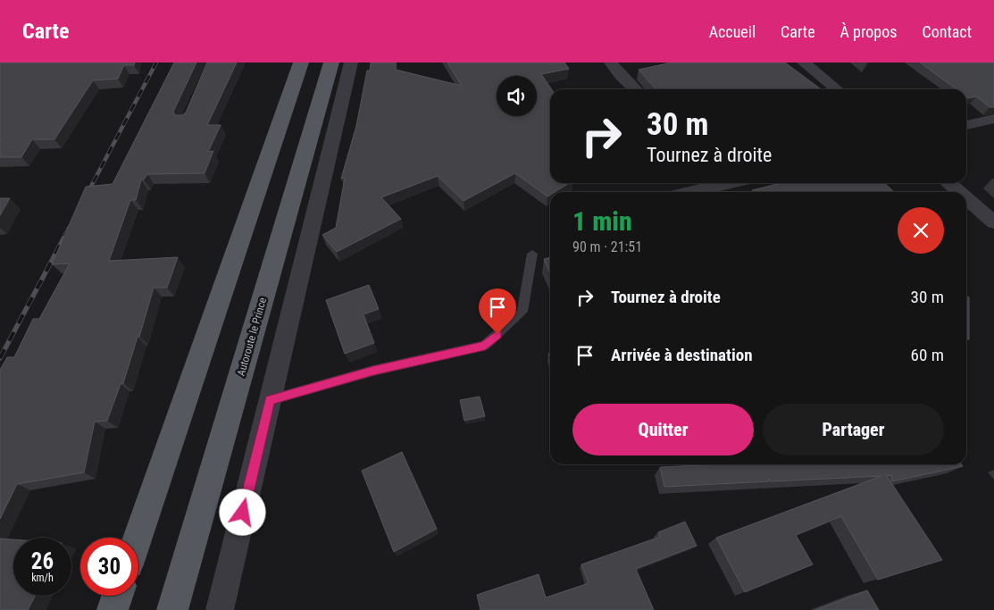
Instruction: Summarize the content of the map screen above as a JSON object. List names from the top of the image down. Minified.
{"streets":{"main road":["Autoroute le Prince"]},"page":{"header":"Carte","nav":["Accueil","Carte","À propos","Contact"],"turn":["30 m","Tournez à droite"],"heading":["1 min","90 m · 21:51"],"list":[{"name":"Tournez à droite","value":"30 m"},{"name":"Arrivée à destination","value":"60 m"}],"buttons":["Quitter","Partager"],"speed":"26 km/h","limit":"30"}}
